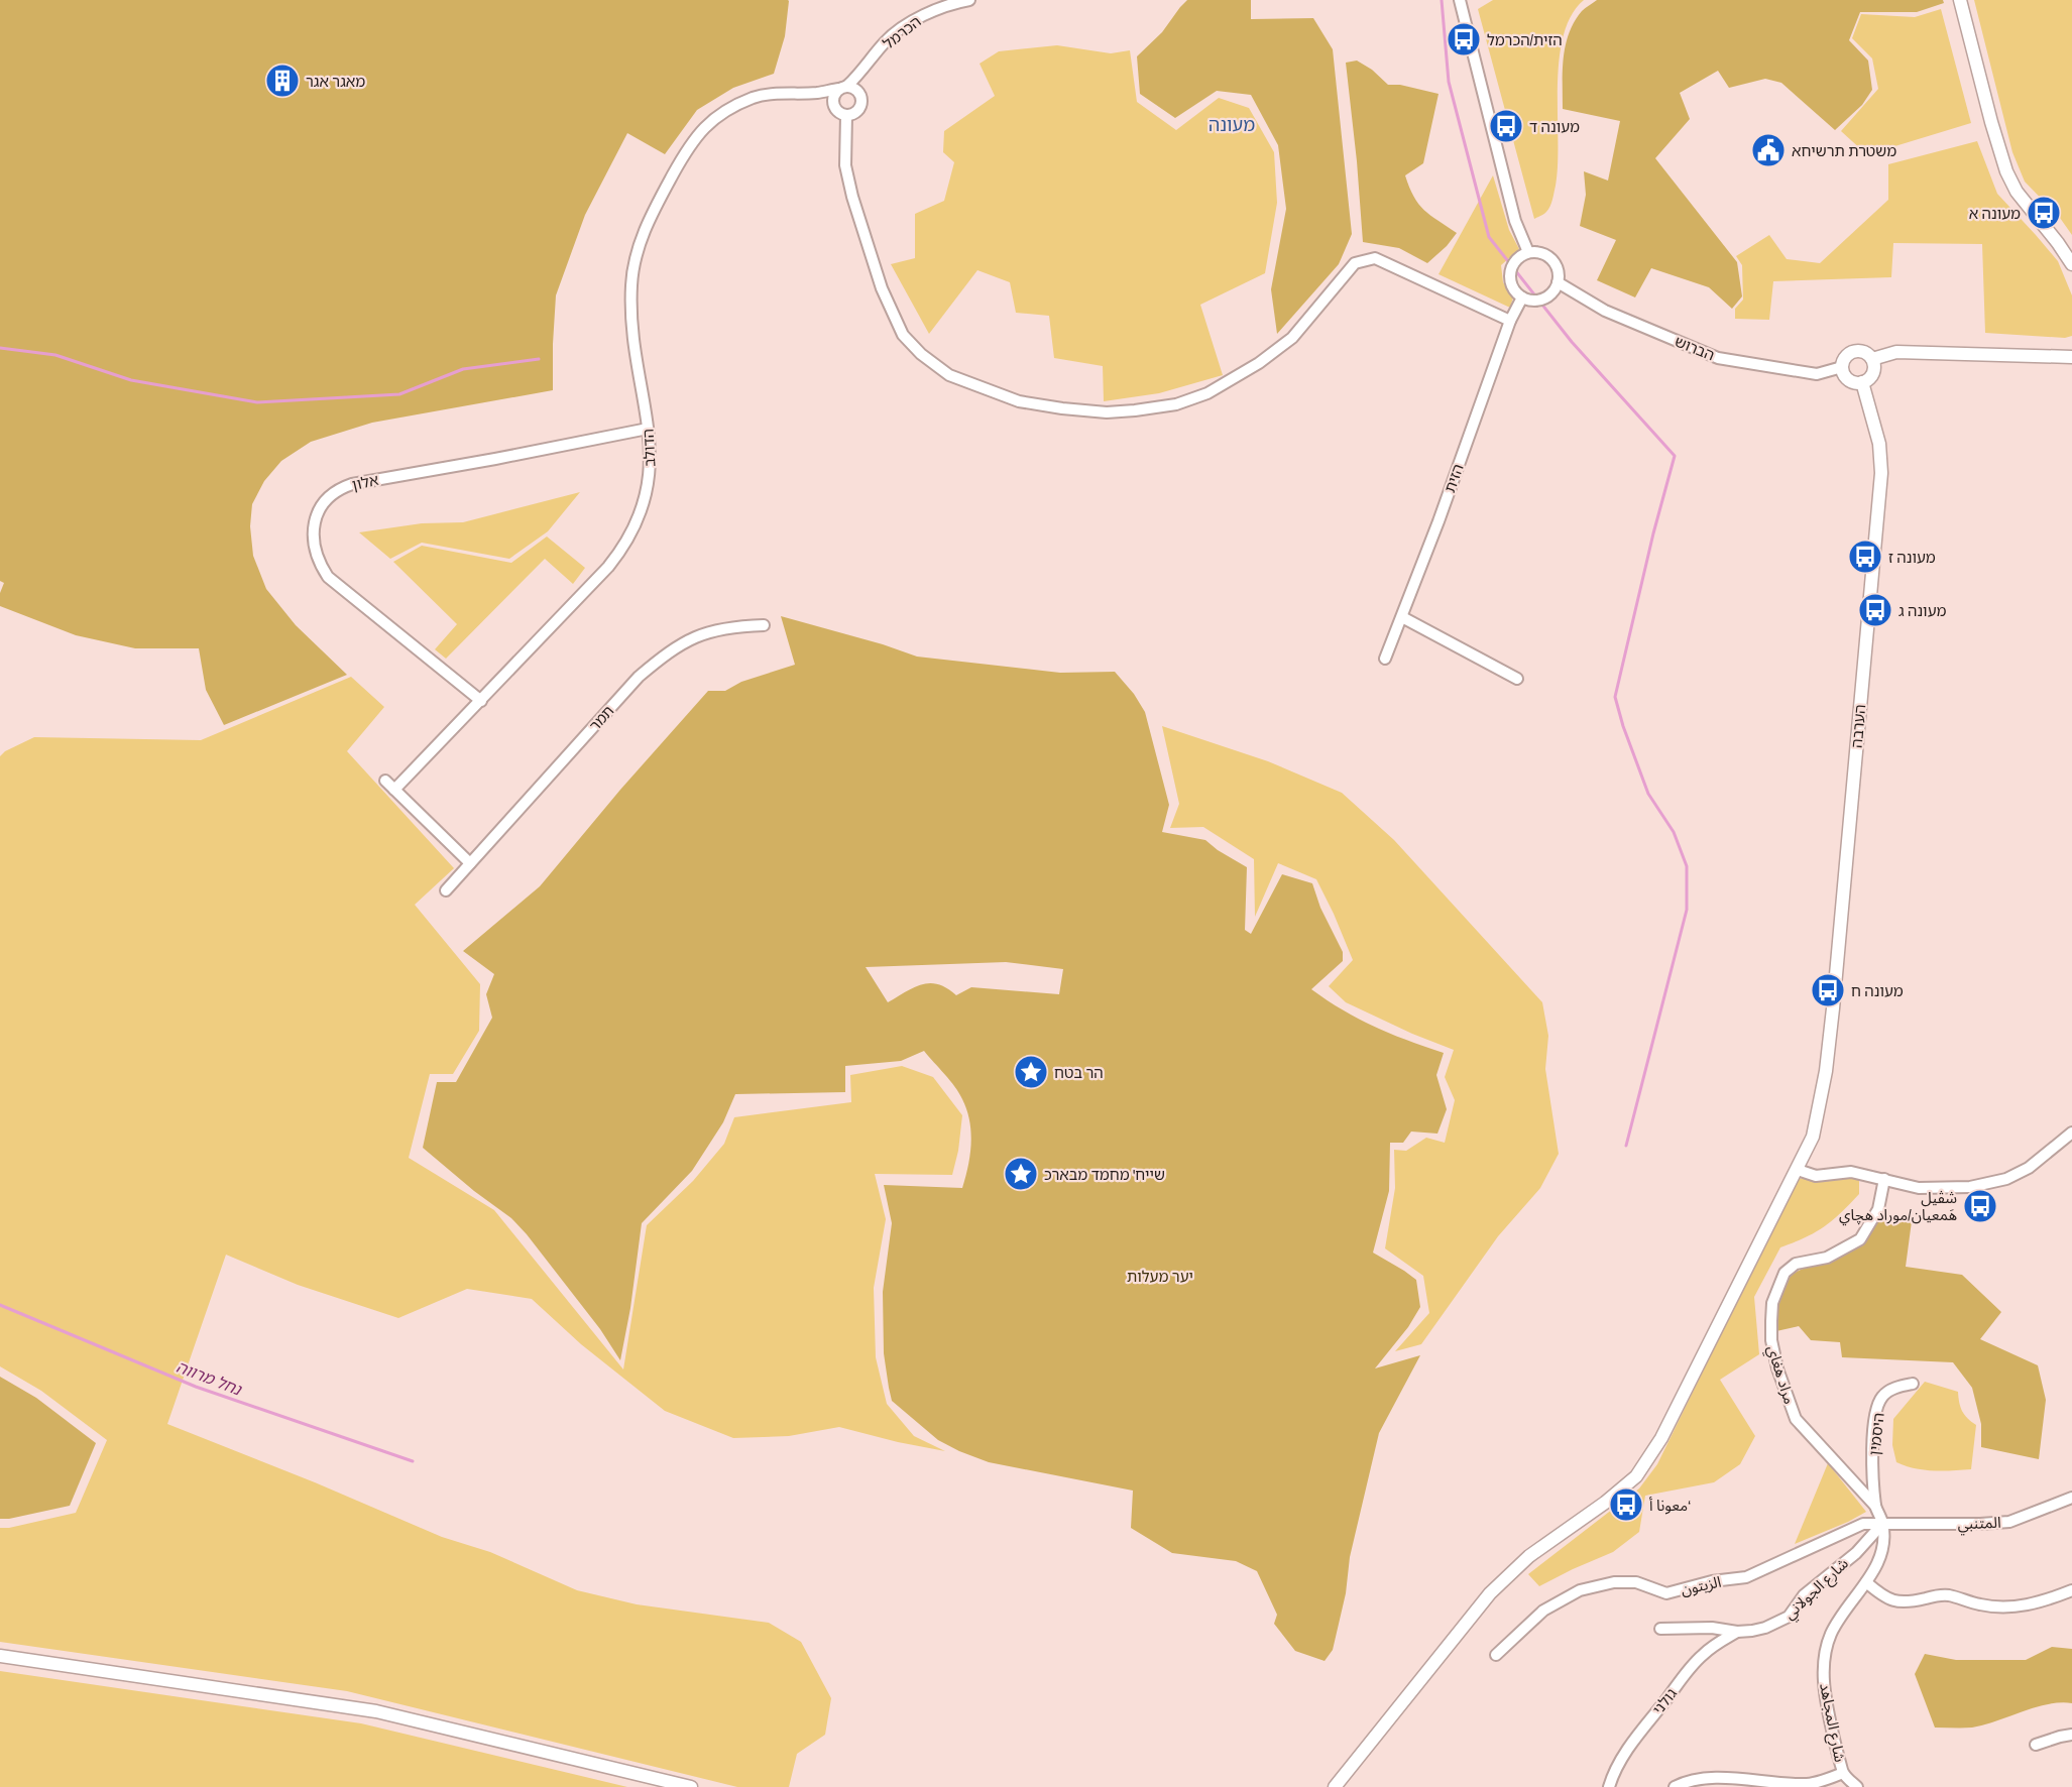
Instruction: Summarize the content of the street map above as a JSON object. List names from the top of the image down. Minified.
{"streets":{"main road":["הערבה"],"street":["הכרמל","הברוש","הדולב","הזית","אלון","תמר","مراد هغاي","היסמין","المتنبي","الزيتون","شارع الجولاني","גולני","شارع المجاهد"]},"crossings":[["הכרמל","הדולב"],["הברוש","הזית"],["הברוש","הערבה"],["הדולב","אלון"],["مراد هغاي","היסמין"],["مراد هغاي","المتنبي"],["مراد هغاي","الزيتون"],["مراد هغاي","شارع الجولاني"],["مراد هغاي","شارع المجاهد"],["المتنبي","الزيتون"],["المتنبي","شارع الجولاني"],["المتنبي","شارع المجاهد"],["الزيتون","شارع الجولاني"],["الزيتون","شارع المجاهد"],["شارع الجولاني","גולני"],["شارع الجولاني","شارع المجاهد"]],"districts":["מעונה"],"water":["נחל מרווה"],"parks":["יער מעלות"],"places":{"bus stop":["הזית/הכרמל","מעונה ד","מעונה א","מעונה ז","מעונה ג","מעונה ח","شڤيل هَمعيان/موراد هچاي","معونا أ‘"],"building":["מאגר אגר"],"public building":["משטרת תרשיחא"],"place":["הר בטח","שייח' מחמד מבארכ"]}}
